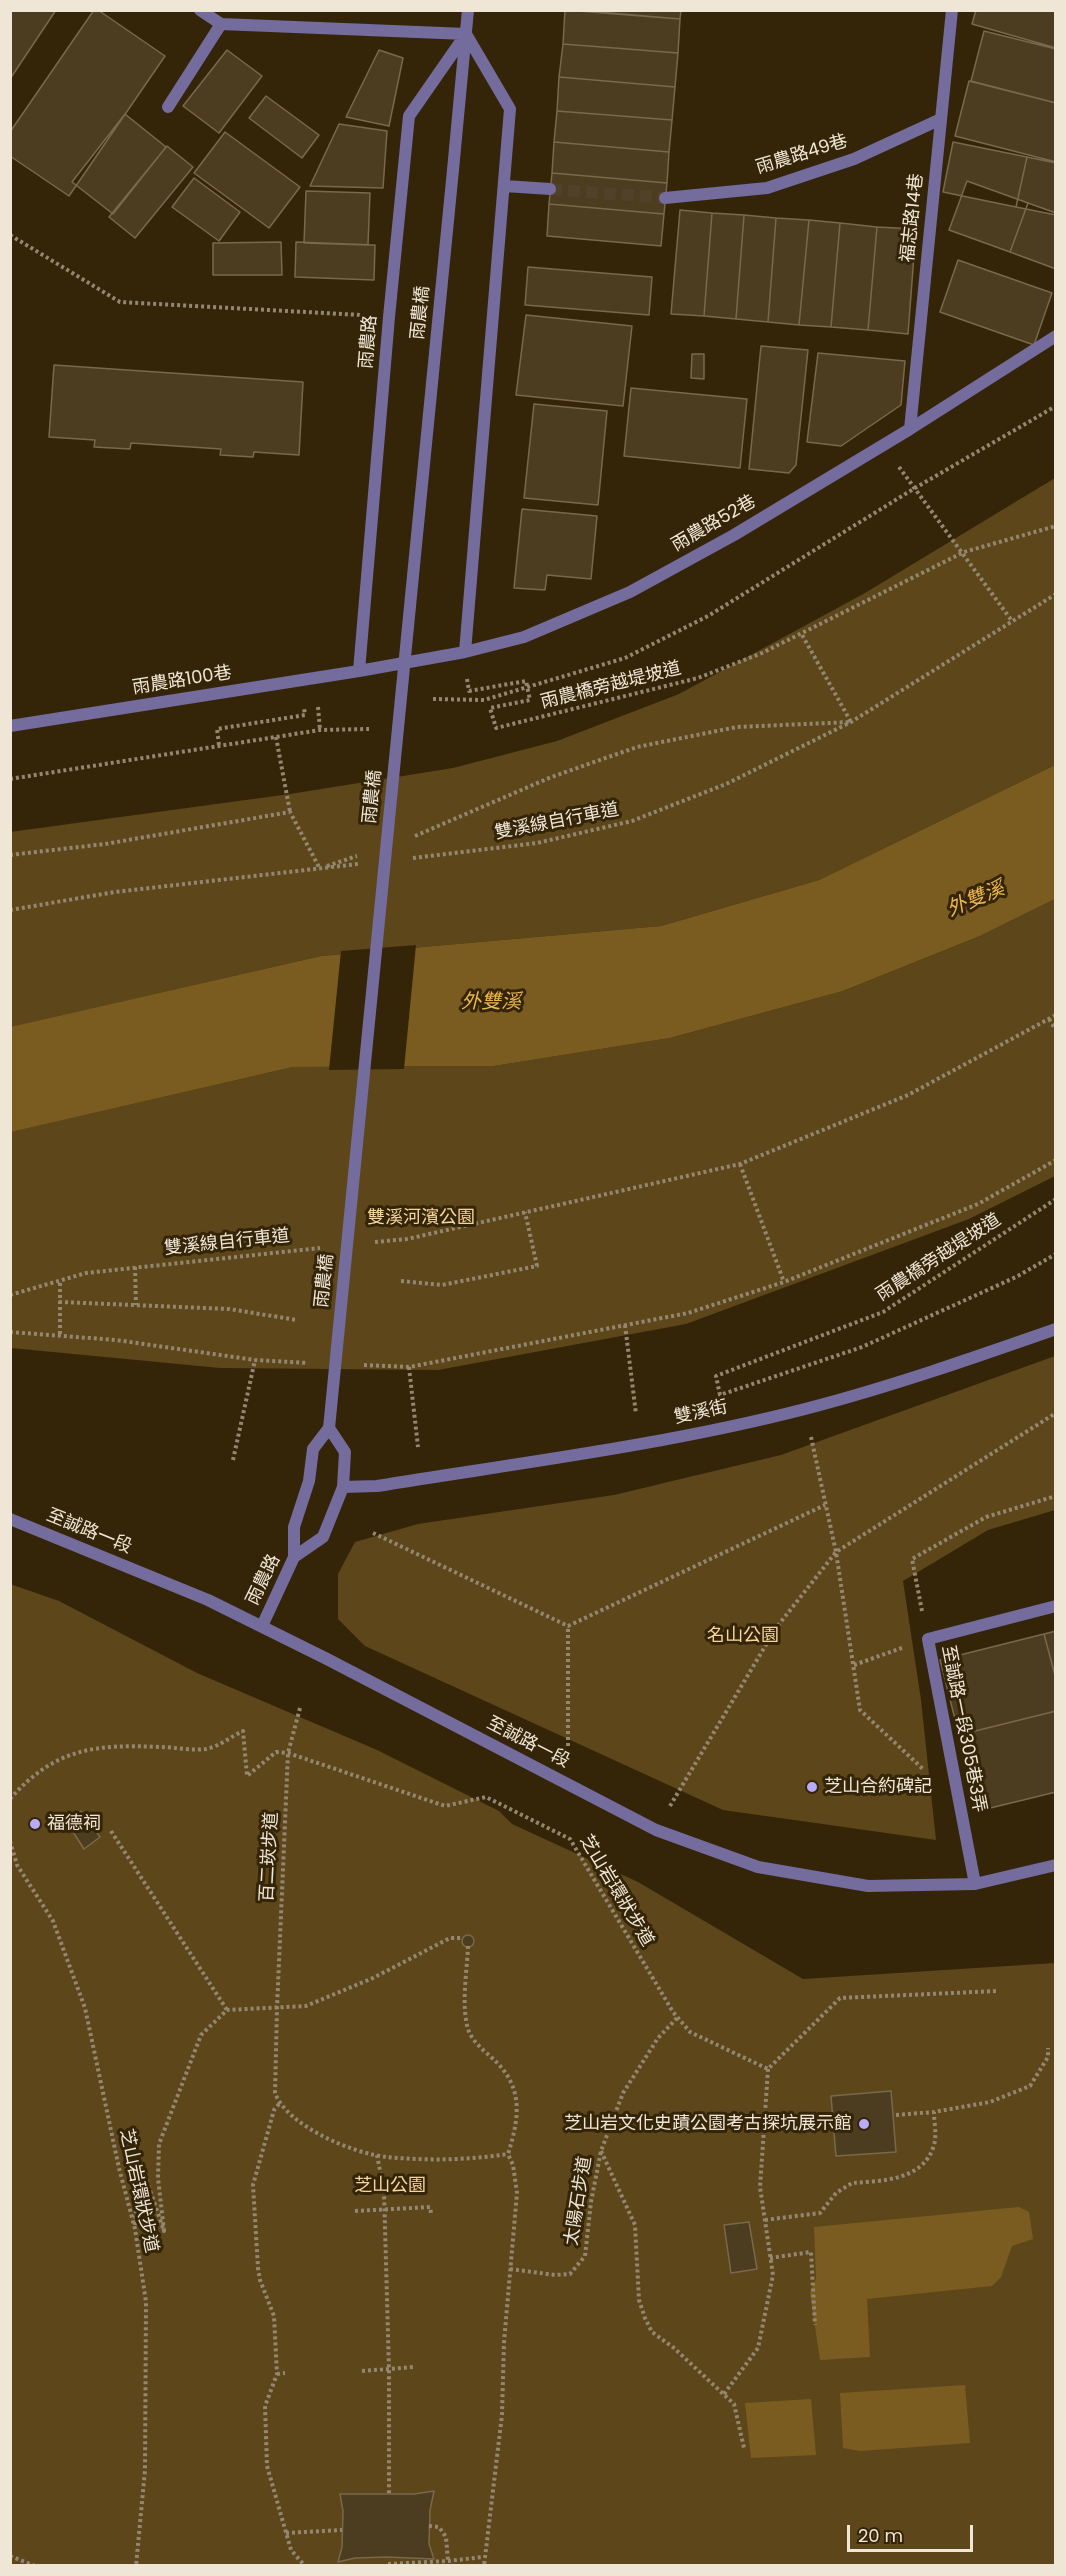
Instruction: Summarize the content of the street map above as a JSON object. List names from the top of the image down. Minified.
{"streets":{"street":["雨農路49巷","福志路14巷","雨農橋","雨農路","雨農路52巷","雨農路100巷","雙溪街","至誠路一段","至誠路一段305巷3弄"],"path":["雨農橋旁越堤坡道","雙溪線自行車道","百二崁步道","芝山岩環狀步道","太陽石步道"]},"crossings":[["雨農路49巷","福志路14巷"],["福志路14巷","雨農路52巷"],["雨農橋","雨農路"],["雨農路","雨農路52巷"],["雨農路","雨農路100巷"],["雨農路","雙溪街"],["雨農路","至誠路一段"],["雨農路52巷","雨農路100巷"],["雨農路52巷","雨農橋旁越堤坡道"],["至誠路一段","至誠路一段305巷3弄"],["百二崁步道","芝山岩環狀步道"],["芝山岩環狀步道","太陽石步道"]],"water":["外雙溪"],"parks":["雙溪河濱公園","名山公園","芝山公園"],"places":["芝山合約碑記","福德祠","芝山岩文化史蹟公園考古探坑展示館"],"scale_bar":"20 m"}
